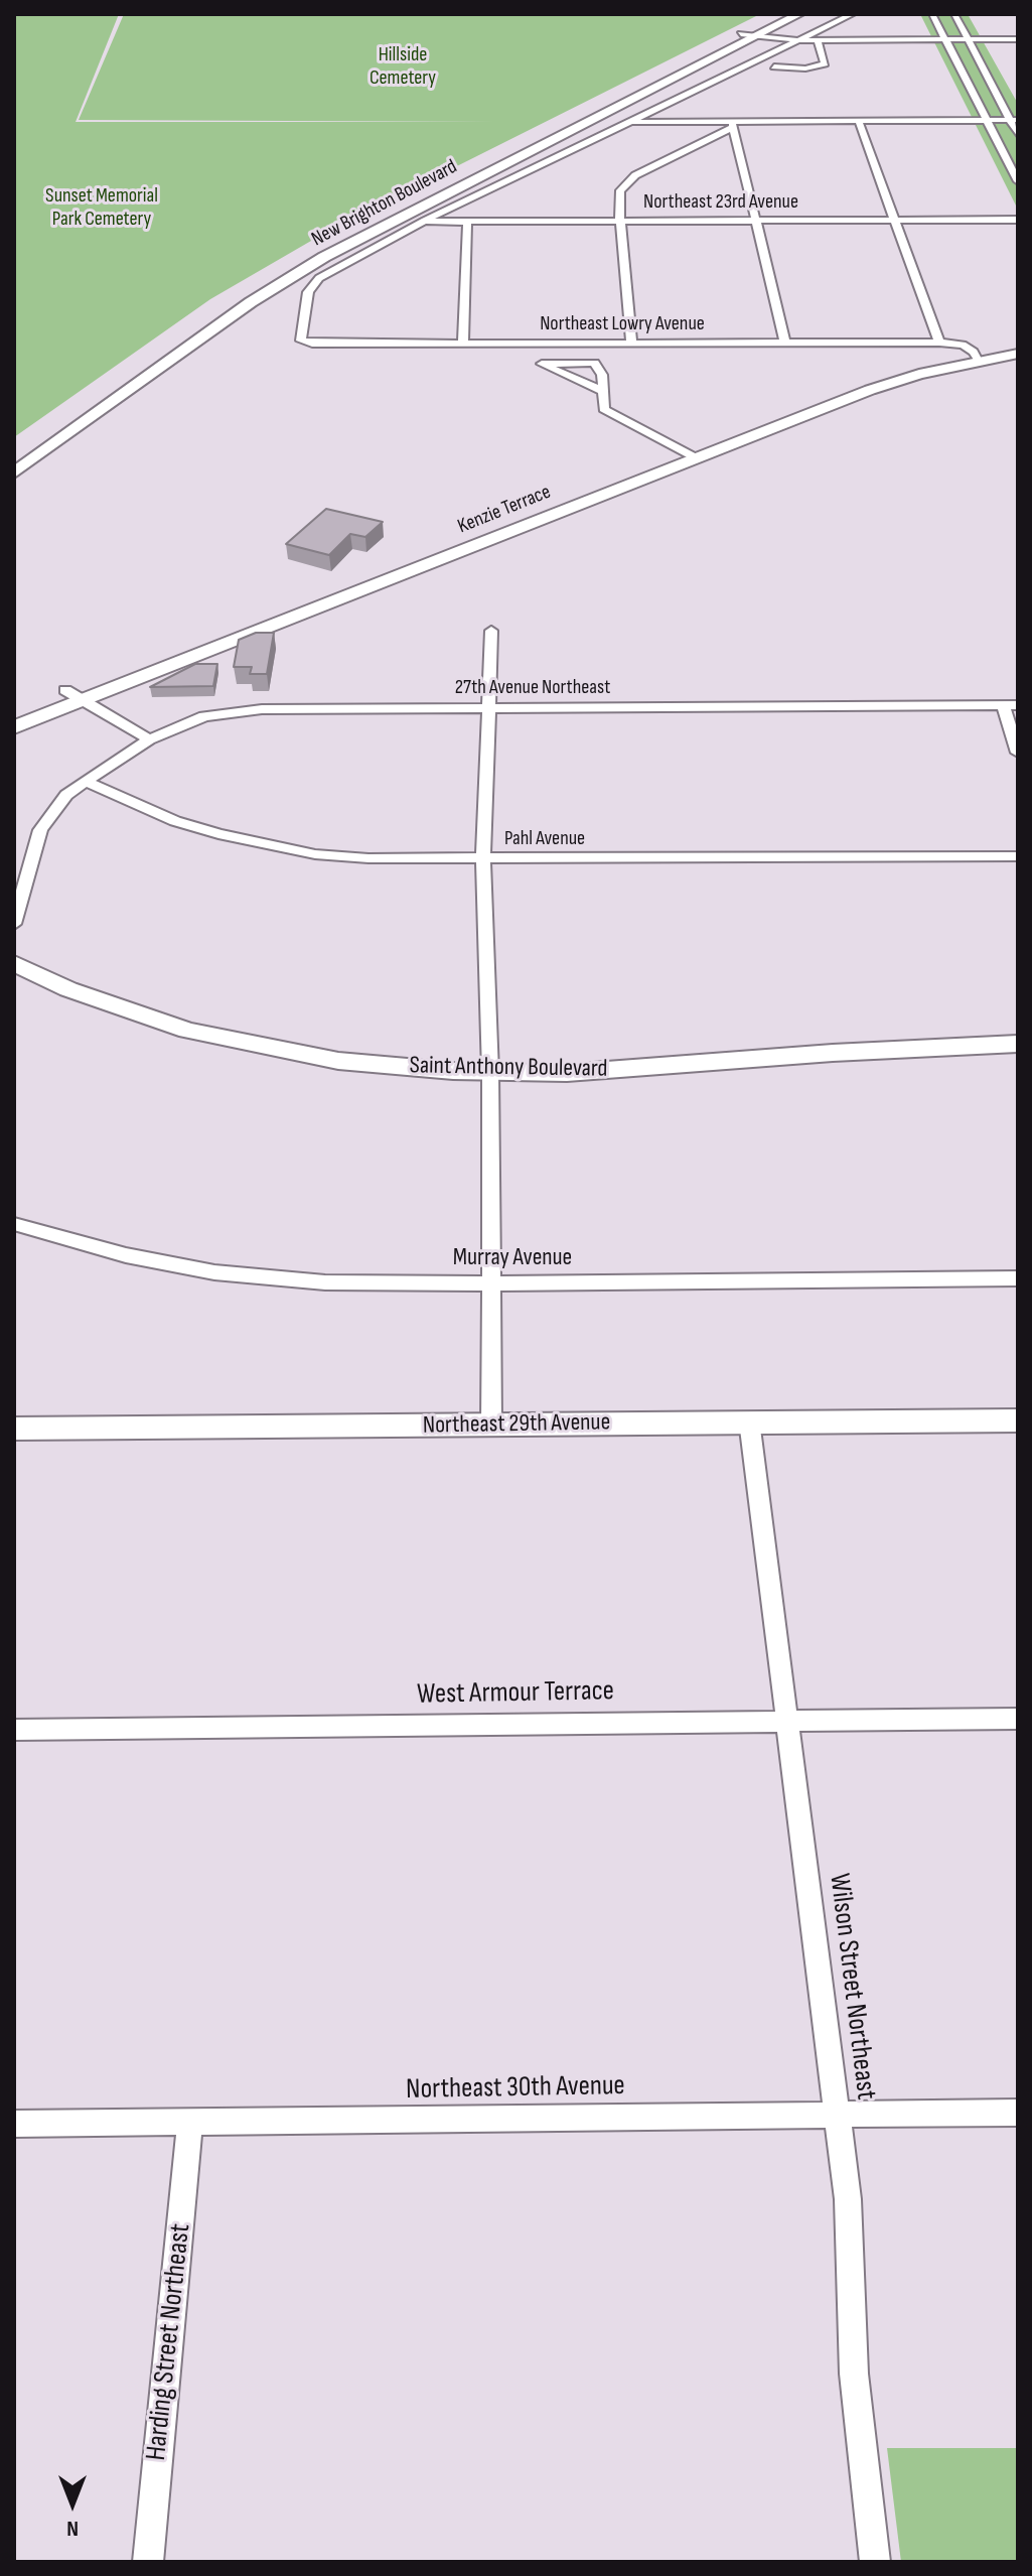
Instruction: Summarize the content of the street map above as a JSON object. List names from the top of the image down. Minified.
{"streets":{"main road":["New Brighton Boulevard","Kenzie Terrace","Saint Anthony Boulevard","Northeast 29th Avenue"],"street":["Northeast 23rd Avenue","Northeast Lowry Avenue","27th Avenue Northeast","Pahl Avenue","Murray Avenue","West Armour Terrace","Wilson Street Northeast","Northeast 30th Avenue","Harding Street Northeast"]},"crossings":[["Northeast 23rd Avenue","New Brighton Boulevard"],["New Brighton Boulevard","Northeast Lowry Avenue"],["Northeast Lowry Avenue","Kenzie Terrace"],["27th Avenue Northeast","Pahl Avenue"],["Northeast 29th Avenue","Wilson Street Northeast"],["West Armour Terrace","Wilson Street Northeast"],["Wilson Street Northeast","Northeast 30th Avenue"],["Northeast 30th Avenue","Harding Street Northeast"]],"parks":["Hillside Cemetery","Sunset Memorial Park Cemetery"],"north":"bottom"}
